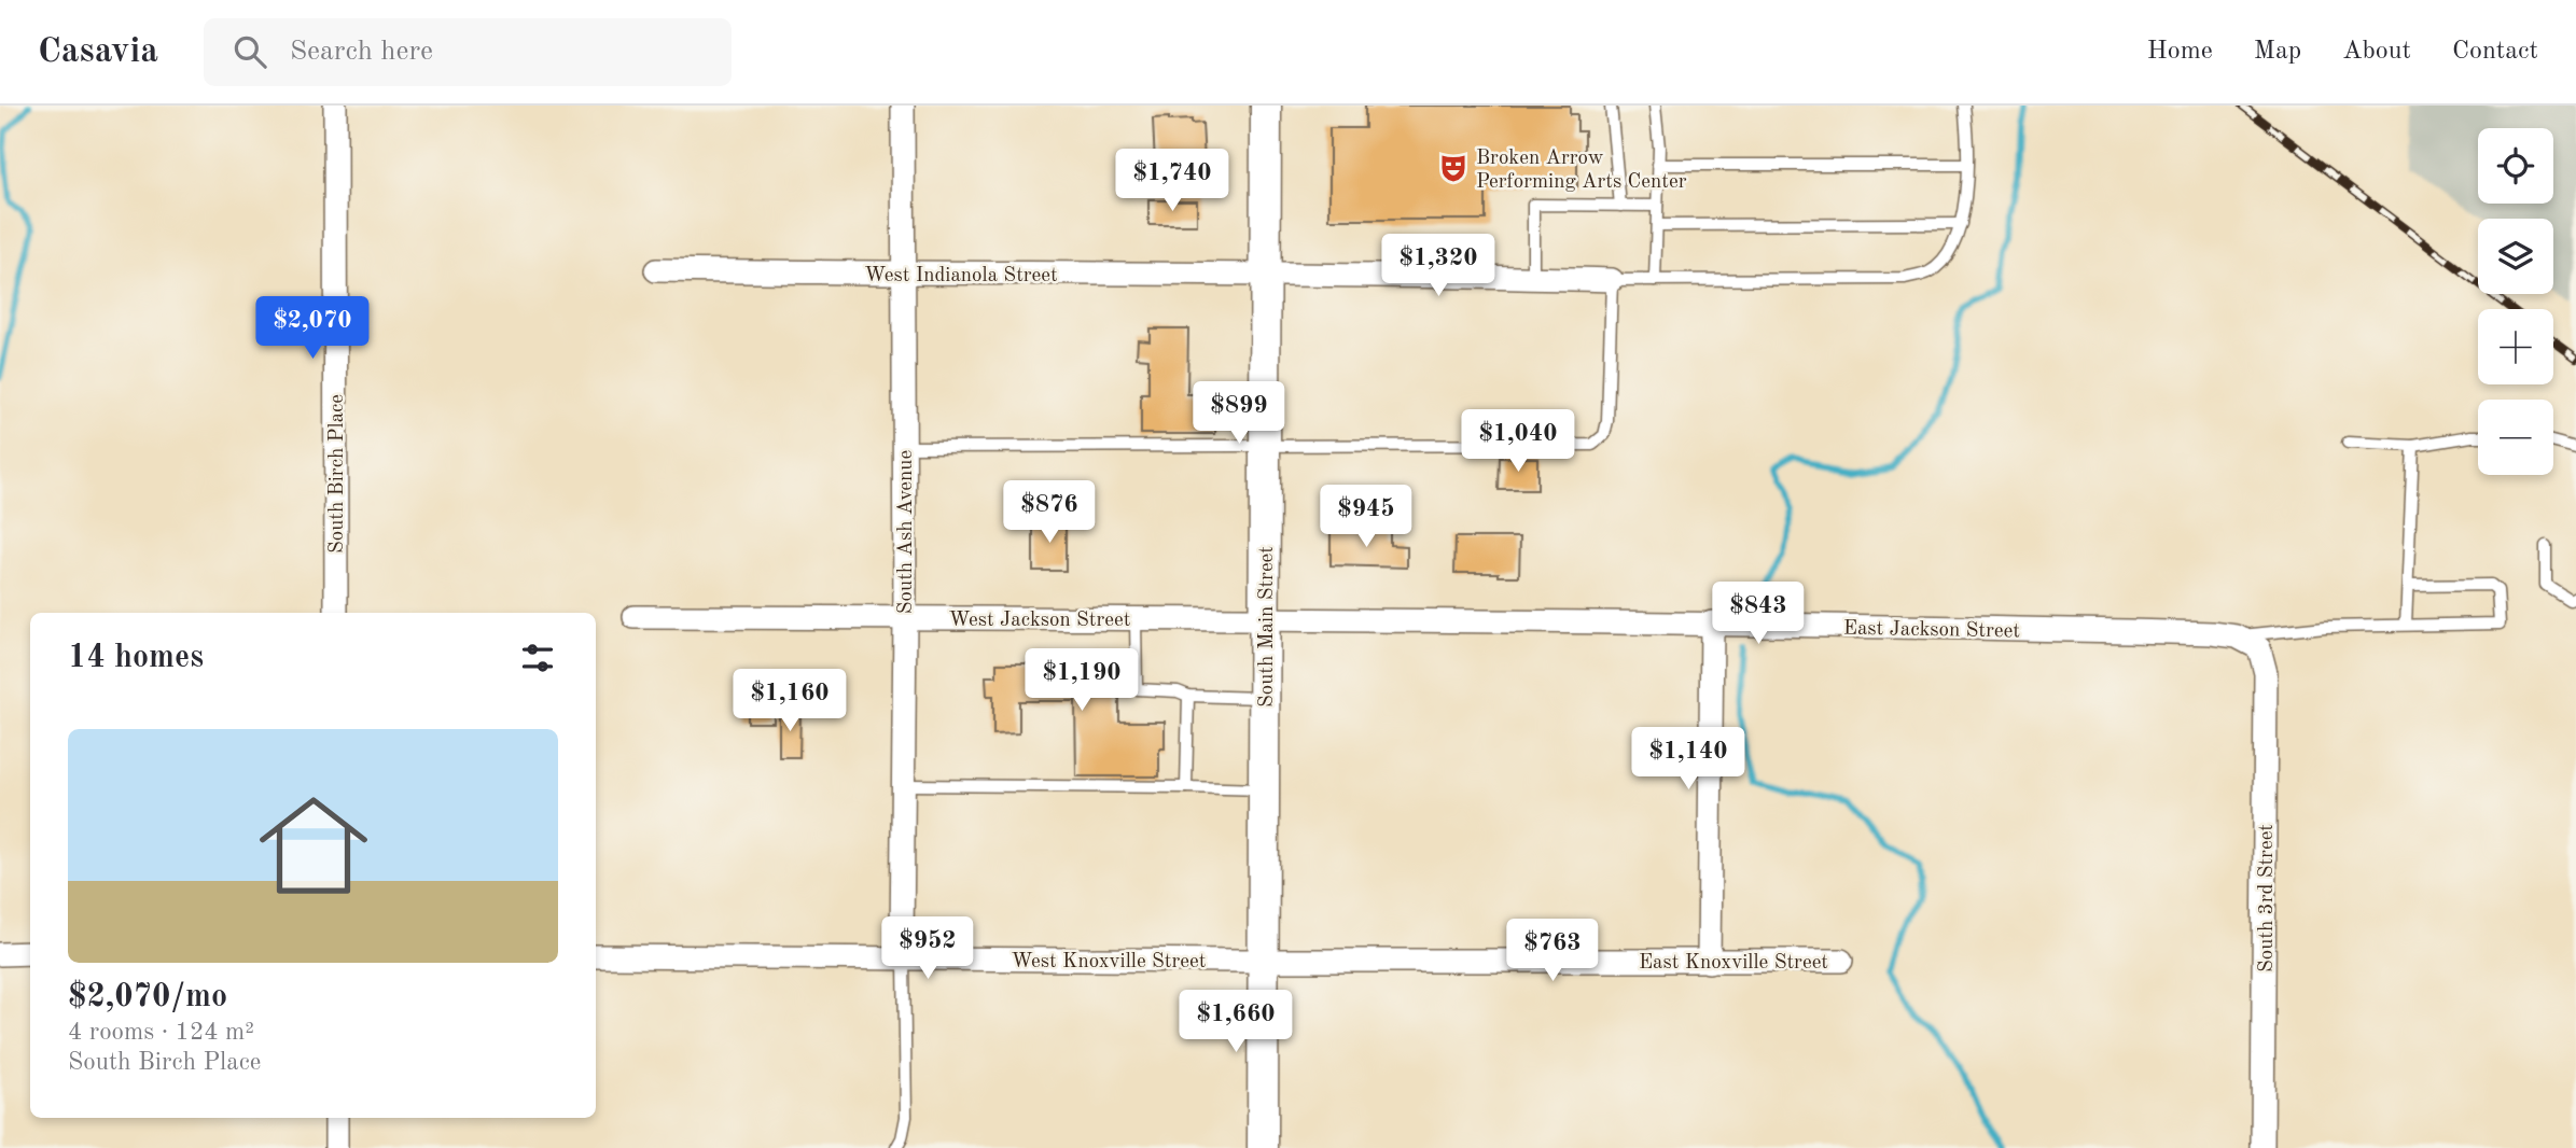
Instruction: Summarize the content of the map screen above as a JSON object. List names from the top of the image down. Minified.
{"streets":{"street":["West Indianola Street","South Birch Place","South Ash Avenue","West Jackson Street","South Main Street","East Jackson Street","South 3rd Street","West Knoxville Street","East Knoxville Street"]},"crossings":[["West Indianola Street","South Ash Avenue"],["West Indianola Street","South Main Street"],["South Ash Avenue","West Jackson Street"],["South Ash Avenue","West Knoxville Street"],["West Jackson Street","South Main Street"],["West Jackson Street","East Jackson Street"],["South Main Street","East Jackson Street"],["South Main Street","West Knoxville Street"],["South Main Street","East Knoxville Street"],["East Jackson Street","South 3rd Street"],["West Knoxville Street","East Knoxville Street"]],"places":{"theatre":["Broken Arrow Performing Arts Center"]},"page":{"header":"Casavia","search":"Search here","nav":["Home","Map","About","Contact"],"map_buttons":["+","−"],"price":["$1,740","$1,320","$2,070","$899","$1,040","$876","$945","$843","$1,190","$1,160","$1,140","$952","$763","$1,660"],"heading":"14 homes","list":[{"name":"$2,070/mo","note":"4 rooms · 124 m² · South Birch Place"}]}}
